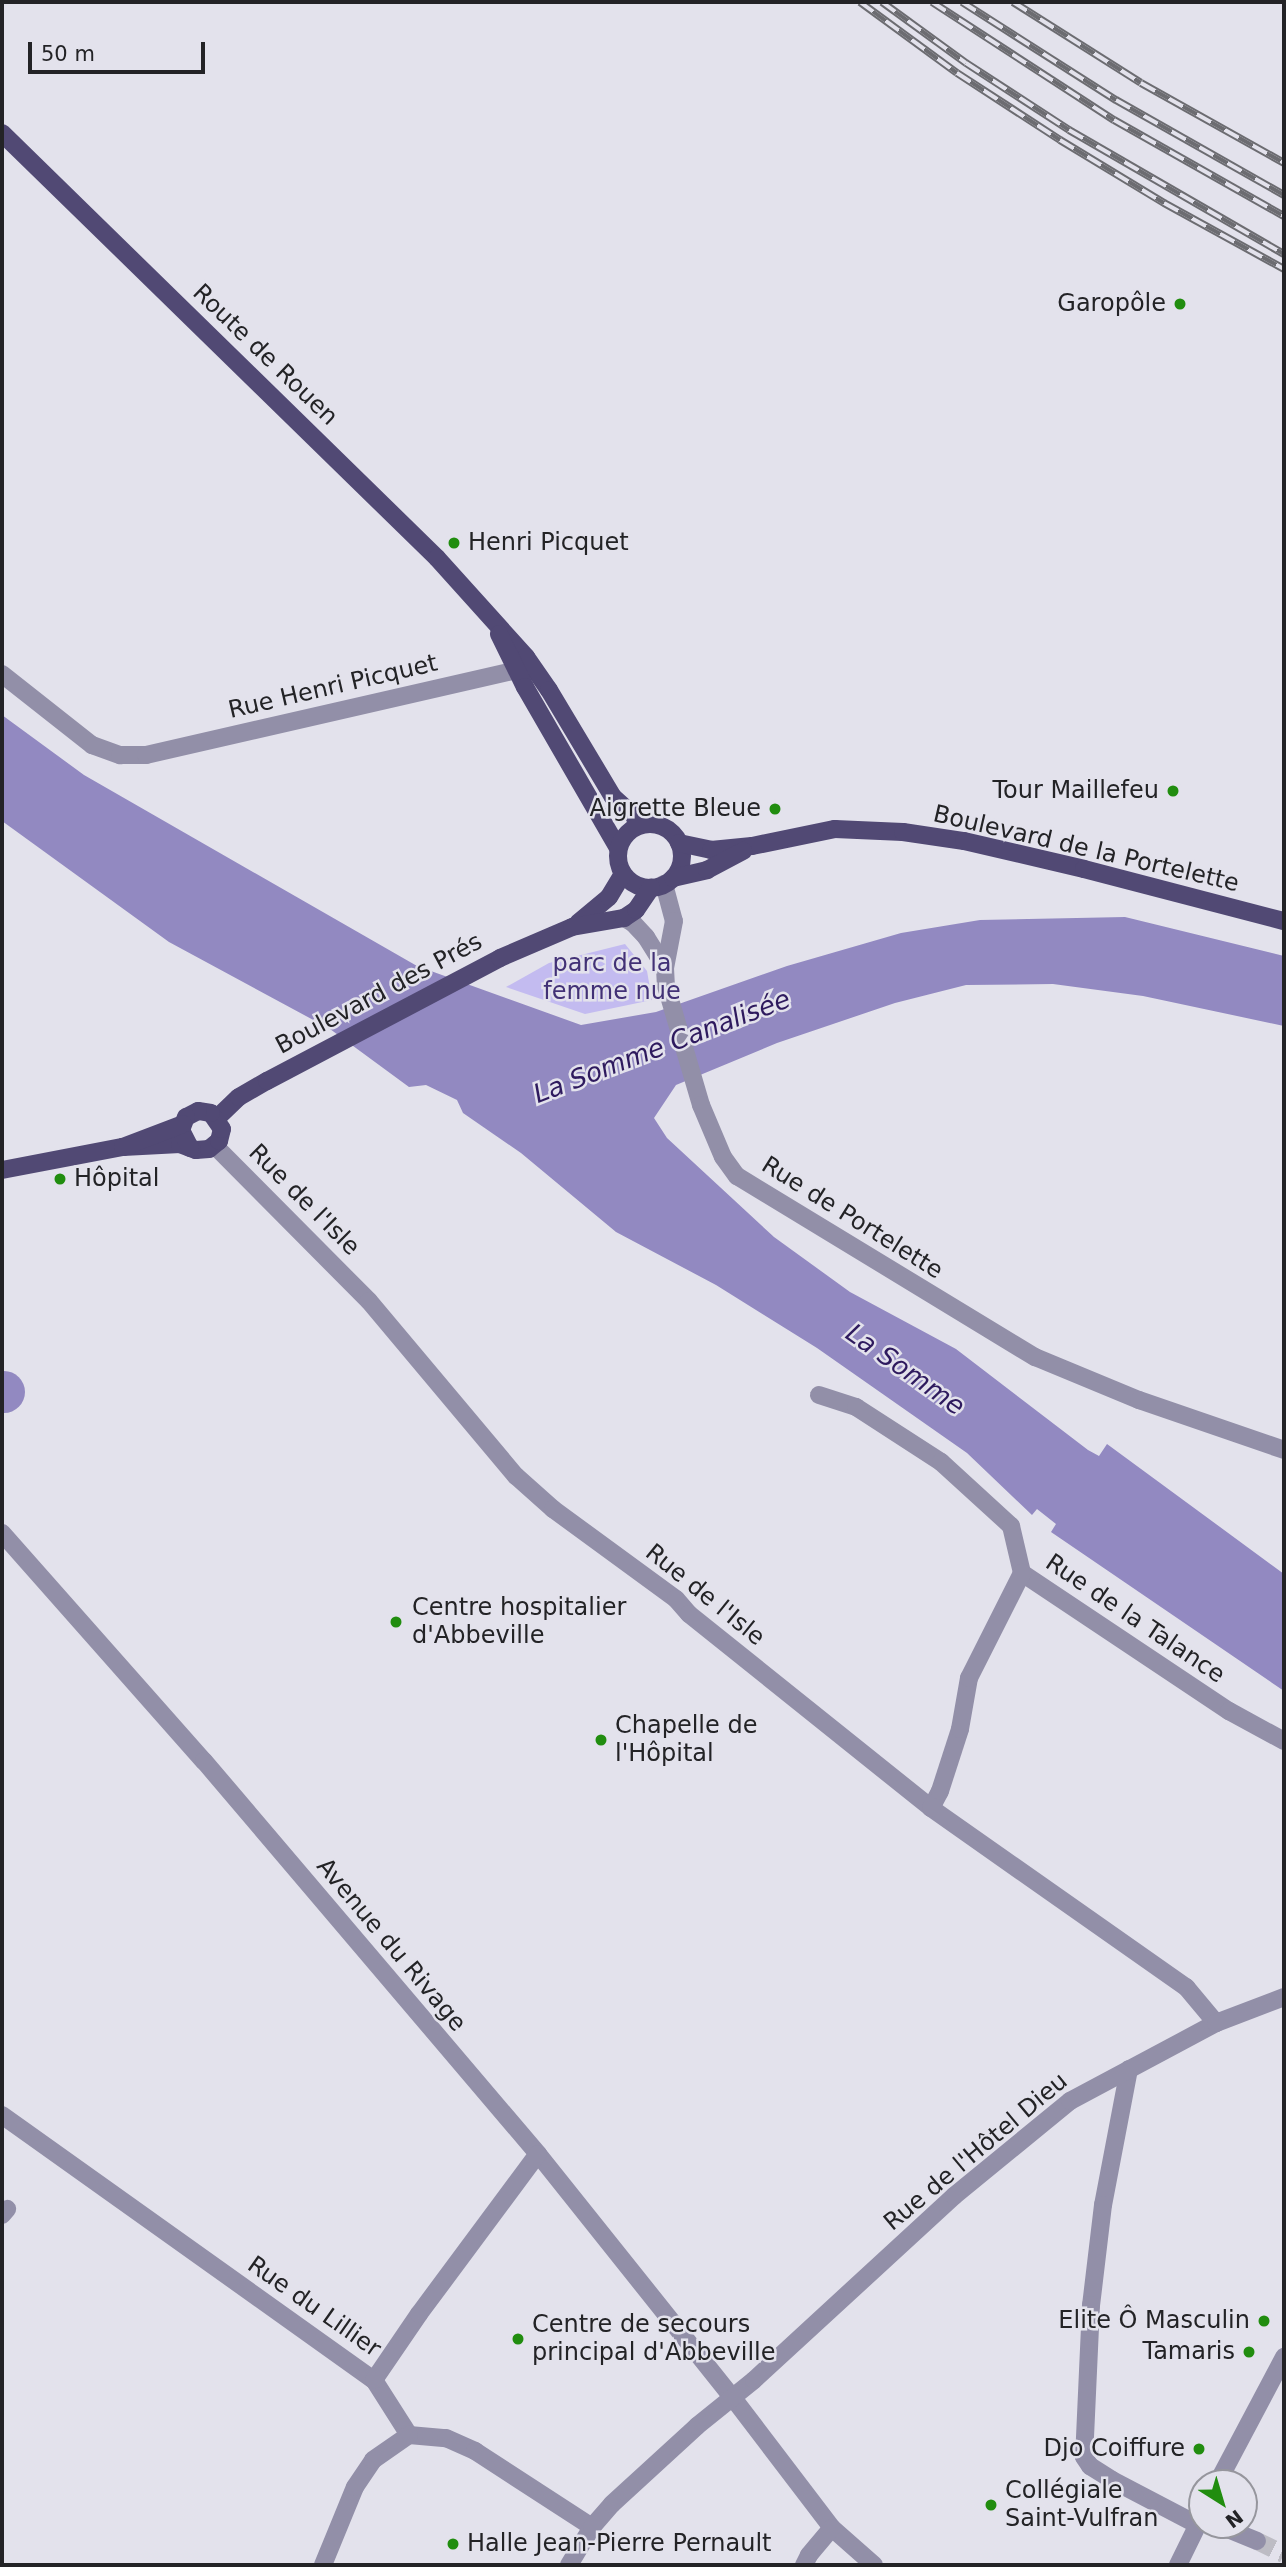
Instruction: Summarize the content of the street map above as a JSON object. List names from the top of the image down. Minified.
{"streets":{"main road":["Route de Rouen","Boulevard de la Portelette","Boulevard des Prés"],"street":["Rue Henri Picquet","Rue de l'Isle","Rue de Portelette","Rue de la Talance","Avenue du Rivage","Rue de l'Hôtel Dieu","Rue du Lillier"]},"crossings":[["Route de Rouen","Rue Henri Picquet"],["Route de Rouen","Boulevard de la Portelette"],["Route de Rouen","Boulevard des Prés"],["Route de Rouen","Rue de Portelette"],["Boulevard de la Portelette","Boulevard des Prés"],["Boulevard de la Portelette","Rue de Portelette"],["Boulevard des Prés","Rue de l'Isle"],["Boulevard des Prés","Rue de Portelette"],["Rue de l'Isle","Rue de l'Hôtel Dieu"],["Avenue du Rivage","Rue de l'Hôtel Dieu"]],"water":["La Somme Canalisée","La Somme"],"parks":["parc de la femme nue"],"places":["Garopôle","Henri Picquet","Tour Maillefeu","Aigrette Bleue","Hôpital","Centre hospitalier d'Abbeville","Chapelle de l'Hôpital","Elite Ô Masculin","Centre de secours principal d'Abbeville","Tamaris","Djo Coiffure","Collégiale Saint-Vulfran","Halle Jean-Pierre Pernault"],"scale_bar":"50 m","north":"bottom right"}
